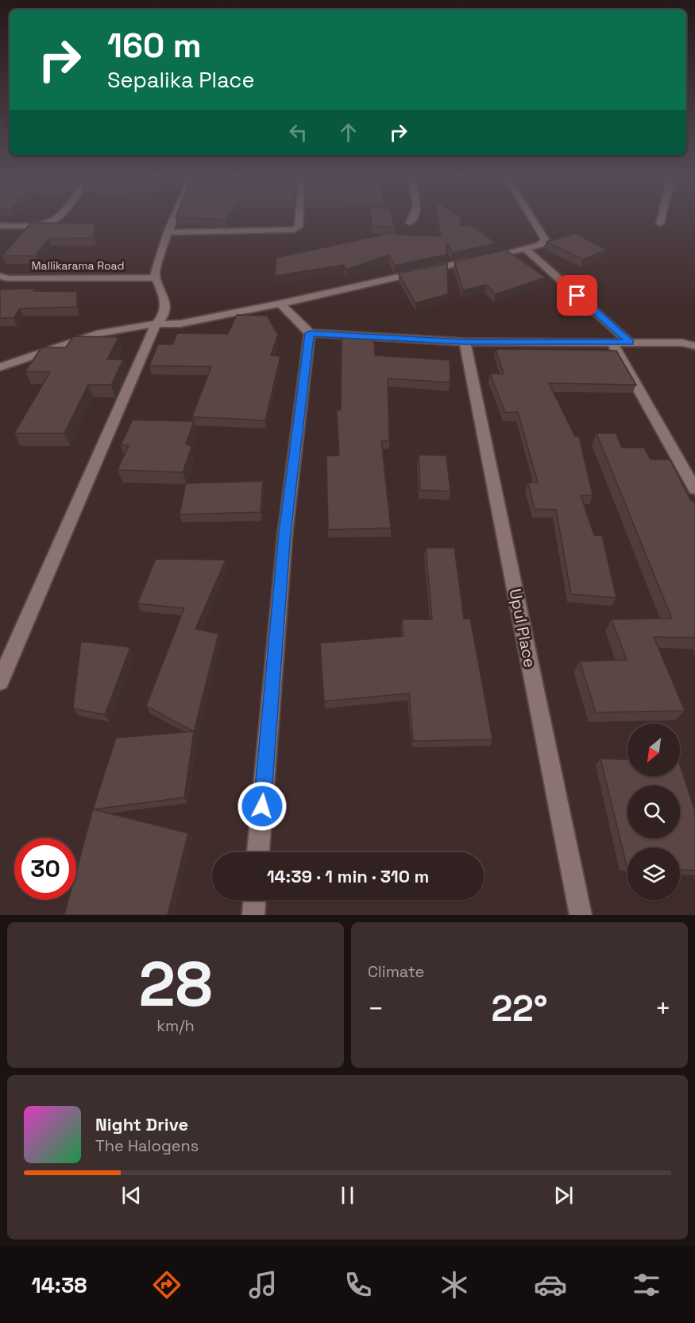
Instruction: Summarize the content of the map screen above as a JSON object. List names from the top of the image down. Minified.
{"streets":{"street":["Mallikarama Road","Upul Place"]},"north":"bottom left","page":{"turn":["160 m","Sepalika Place"],"limit":"30","trip":"14:39 · 1 min · 310 m","tile":[["28","km/h"],"Climate"],"heat":["−","22°","+"],"song":["Night Drive","The Halogens"],"tabs":"14:38"}}
